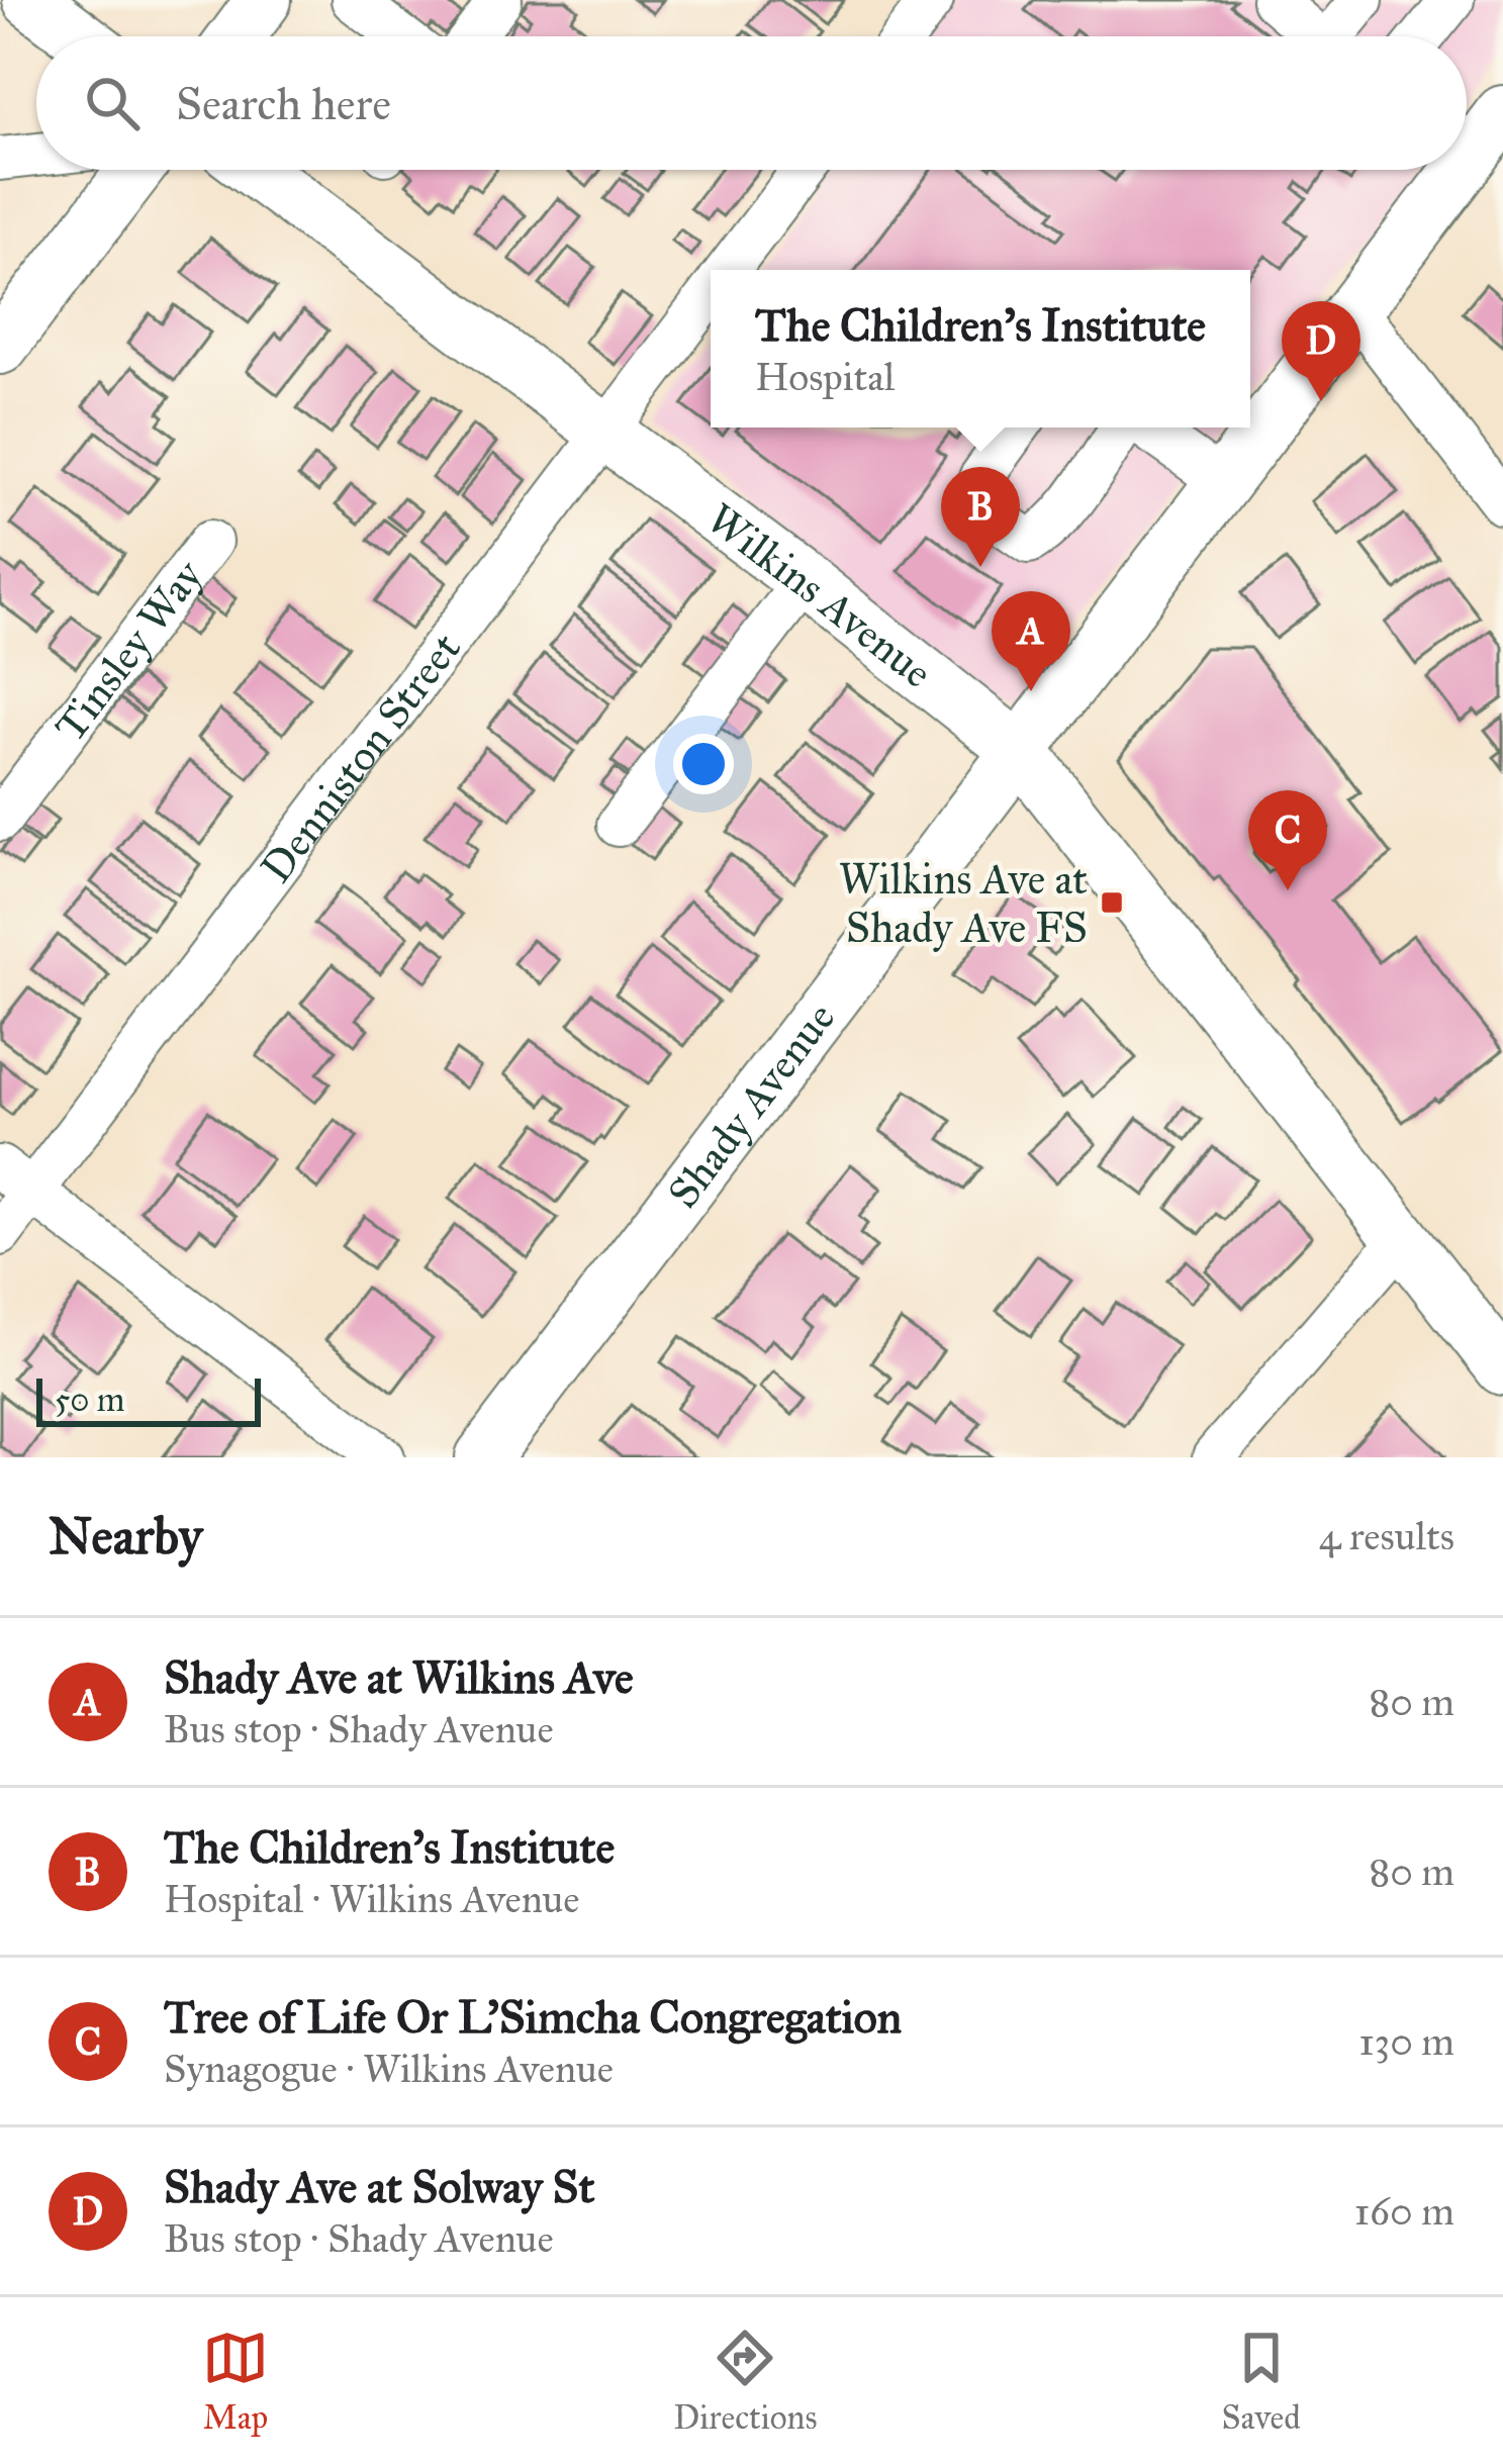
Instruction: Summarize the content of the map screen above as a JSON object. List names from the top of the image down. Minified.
{"streets":{"main road":["Wilkins Avenue","Shady Avenue"],"street":["Tinsley Way","Denniston Street"]},"crossings":[["Wilkins Avenue","Denniston Street"],["Wilkins Avenue","Shady Avenue"]],"places":{"transit":["Wilkins Ave at Shady Ave FS"]},"scale_bar":"50 m","page":{"search":"Search here","popup":["The Children's Institute","Hospital"],"pins":["D","B","A","C"],"scale":"50 m","heading":["Nearby","4 results"],"list":[{"mark":"A","name":"Shady Ave at Wilkins Ave","note":"Bus stop · Shady Avenue","value":"80 m"},{"mark":"B","name":"The Children's Institute","note":"Hospital · Wilkins Avenue","value":"80 m"},{"mark":"C","name":"Tree of Life Or L'Simcha Congregation","note":"Synagogue · Wilkins Avenue","value":"130 m"},{"mark":"D","name":"Shady Ave at Solway St","note":"Bus stop · Shady Avenue","value":"160 m"}],"nav":["Map","Directions","Saved"]}}
